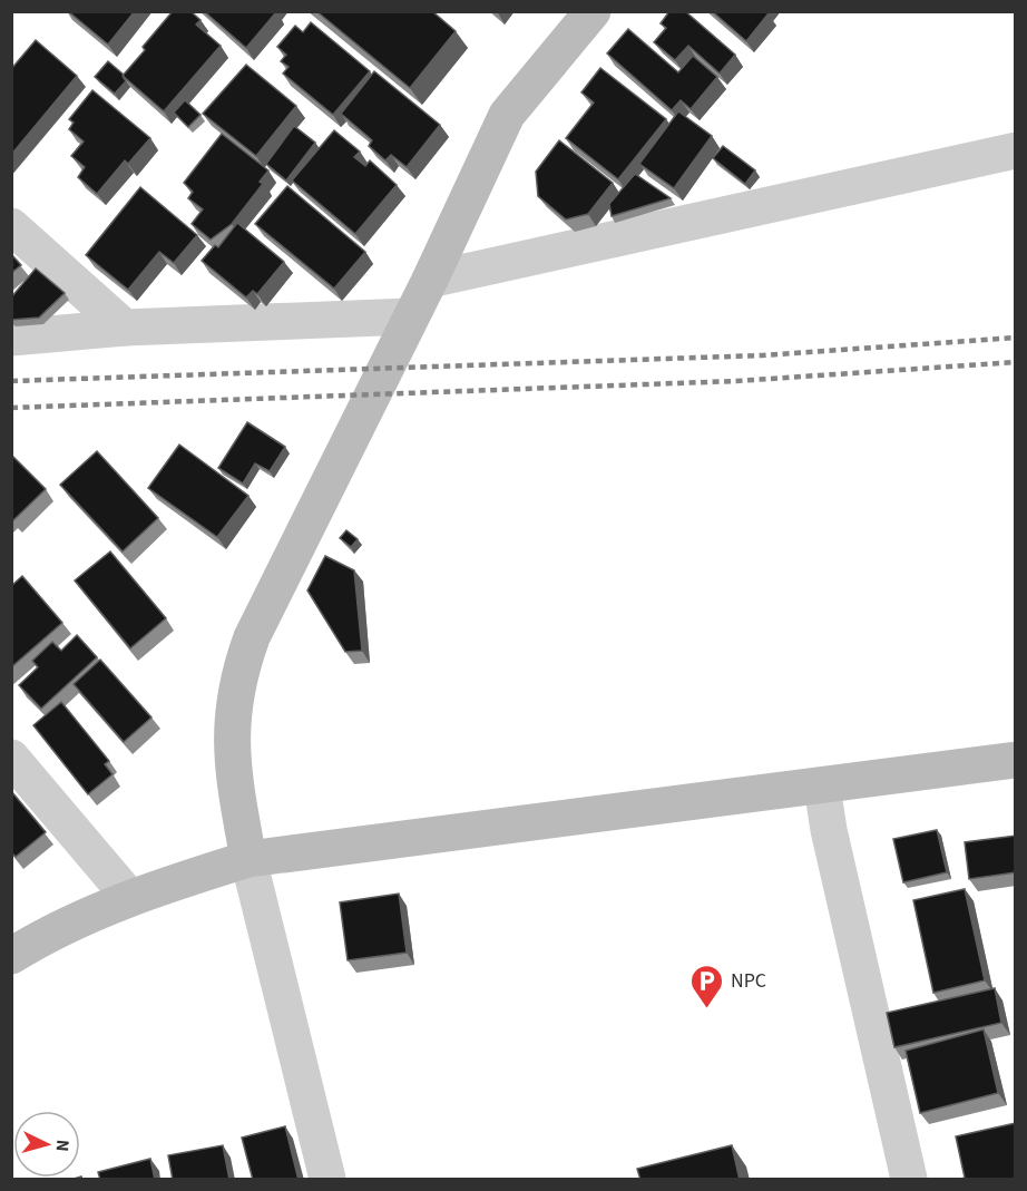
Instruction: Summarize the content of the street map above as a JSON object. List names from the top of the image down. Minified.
{"places":{"parking":["NPC"]},"north":"right"}
